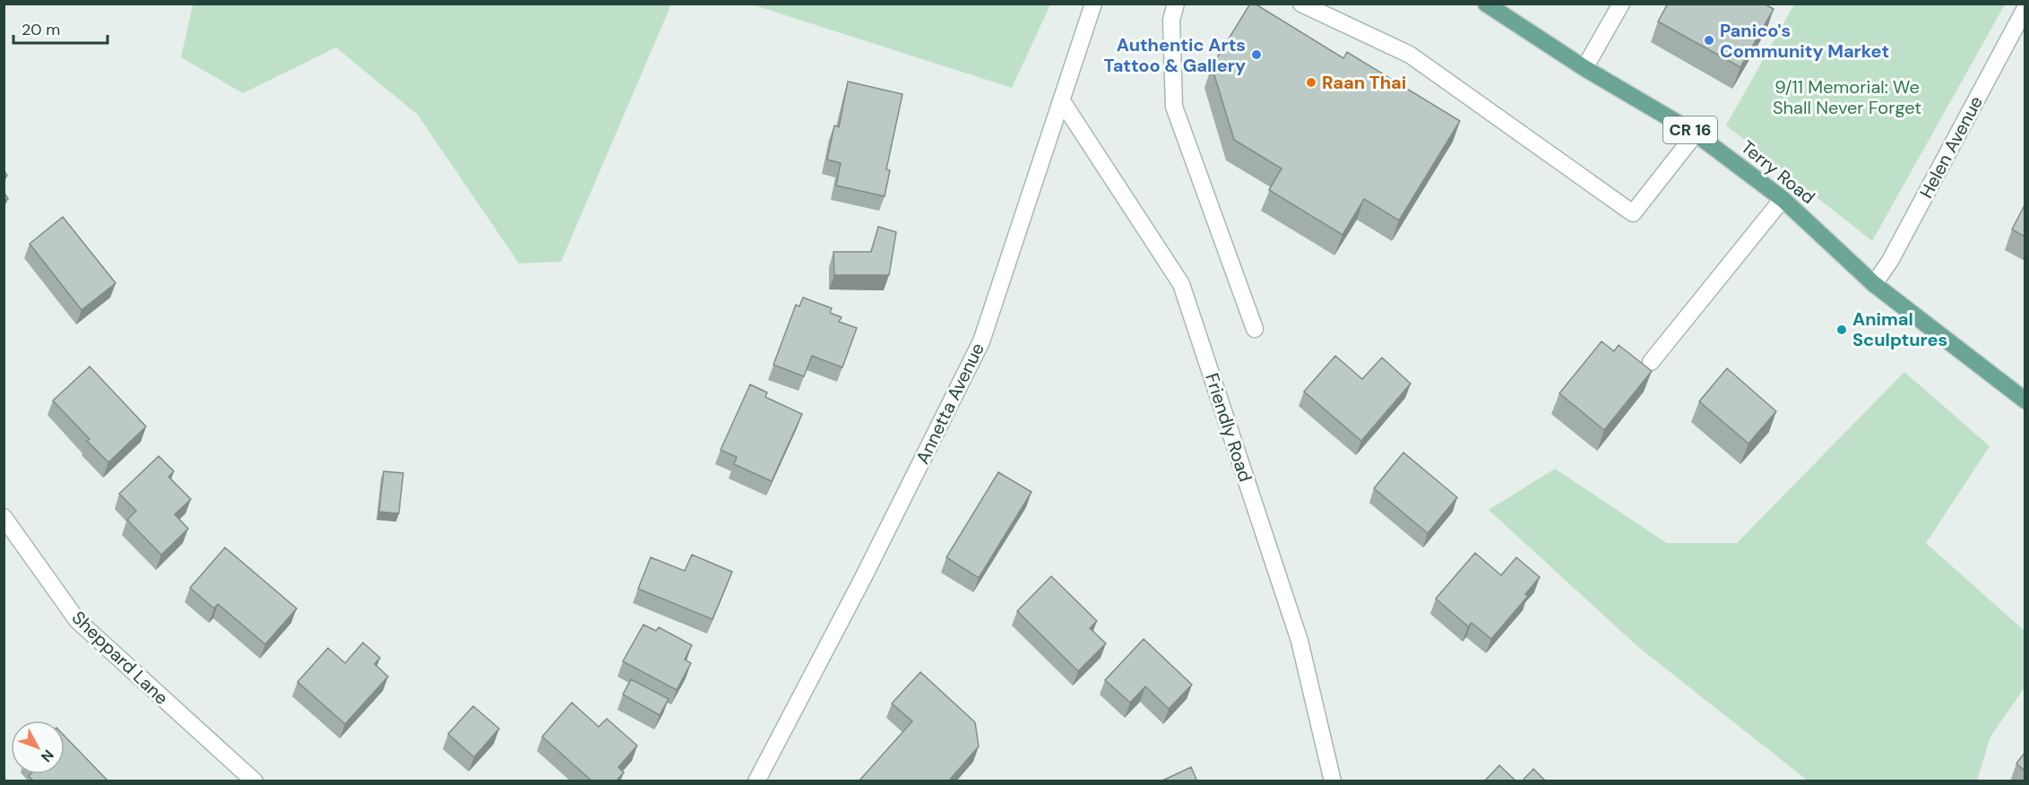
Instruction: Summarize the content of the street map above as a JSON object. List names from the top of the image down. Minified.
{"streets":{"main road":["CR 16","Terry Road"],"street":["Helen Avenue","Annetta Avenue","Friendly Road","Sheppard Lane"]},"crossings":[["Helen Avenue","Terry Road"],["Annetta Avenue","Friendly Road"]],"parks":["9/11 Memorial: We Shall Never Forget"],"places":["Panico's Community Market","Authentic Arts Tattoo & Gallery","Raan Thai","Animal Sculptures"],"scale_bar":"20 m","north":"bottom right"}
